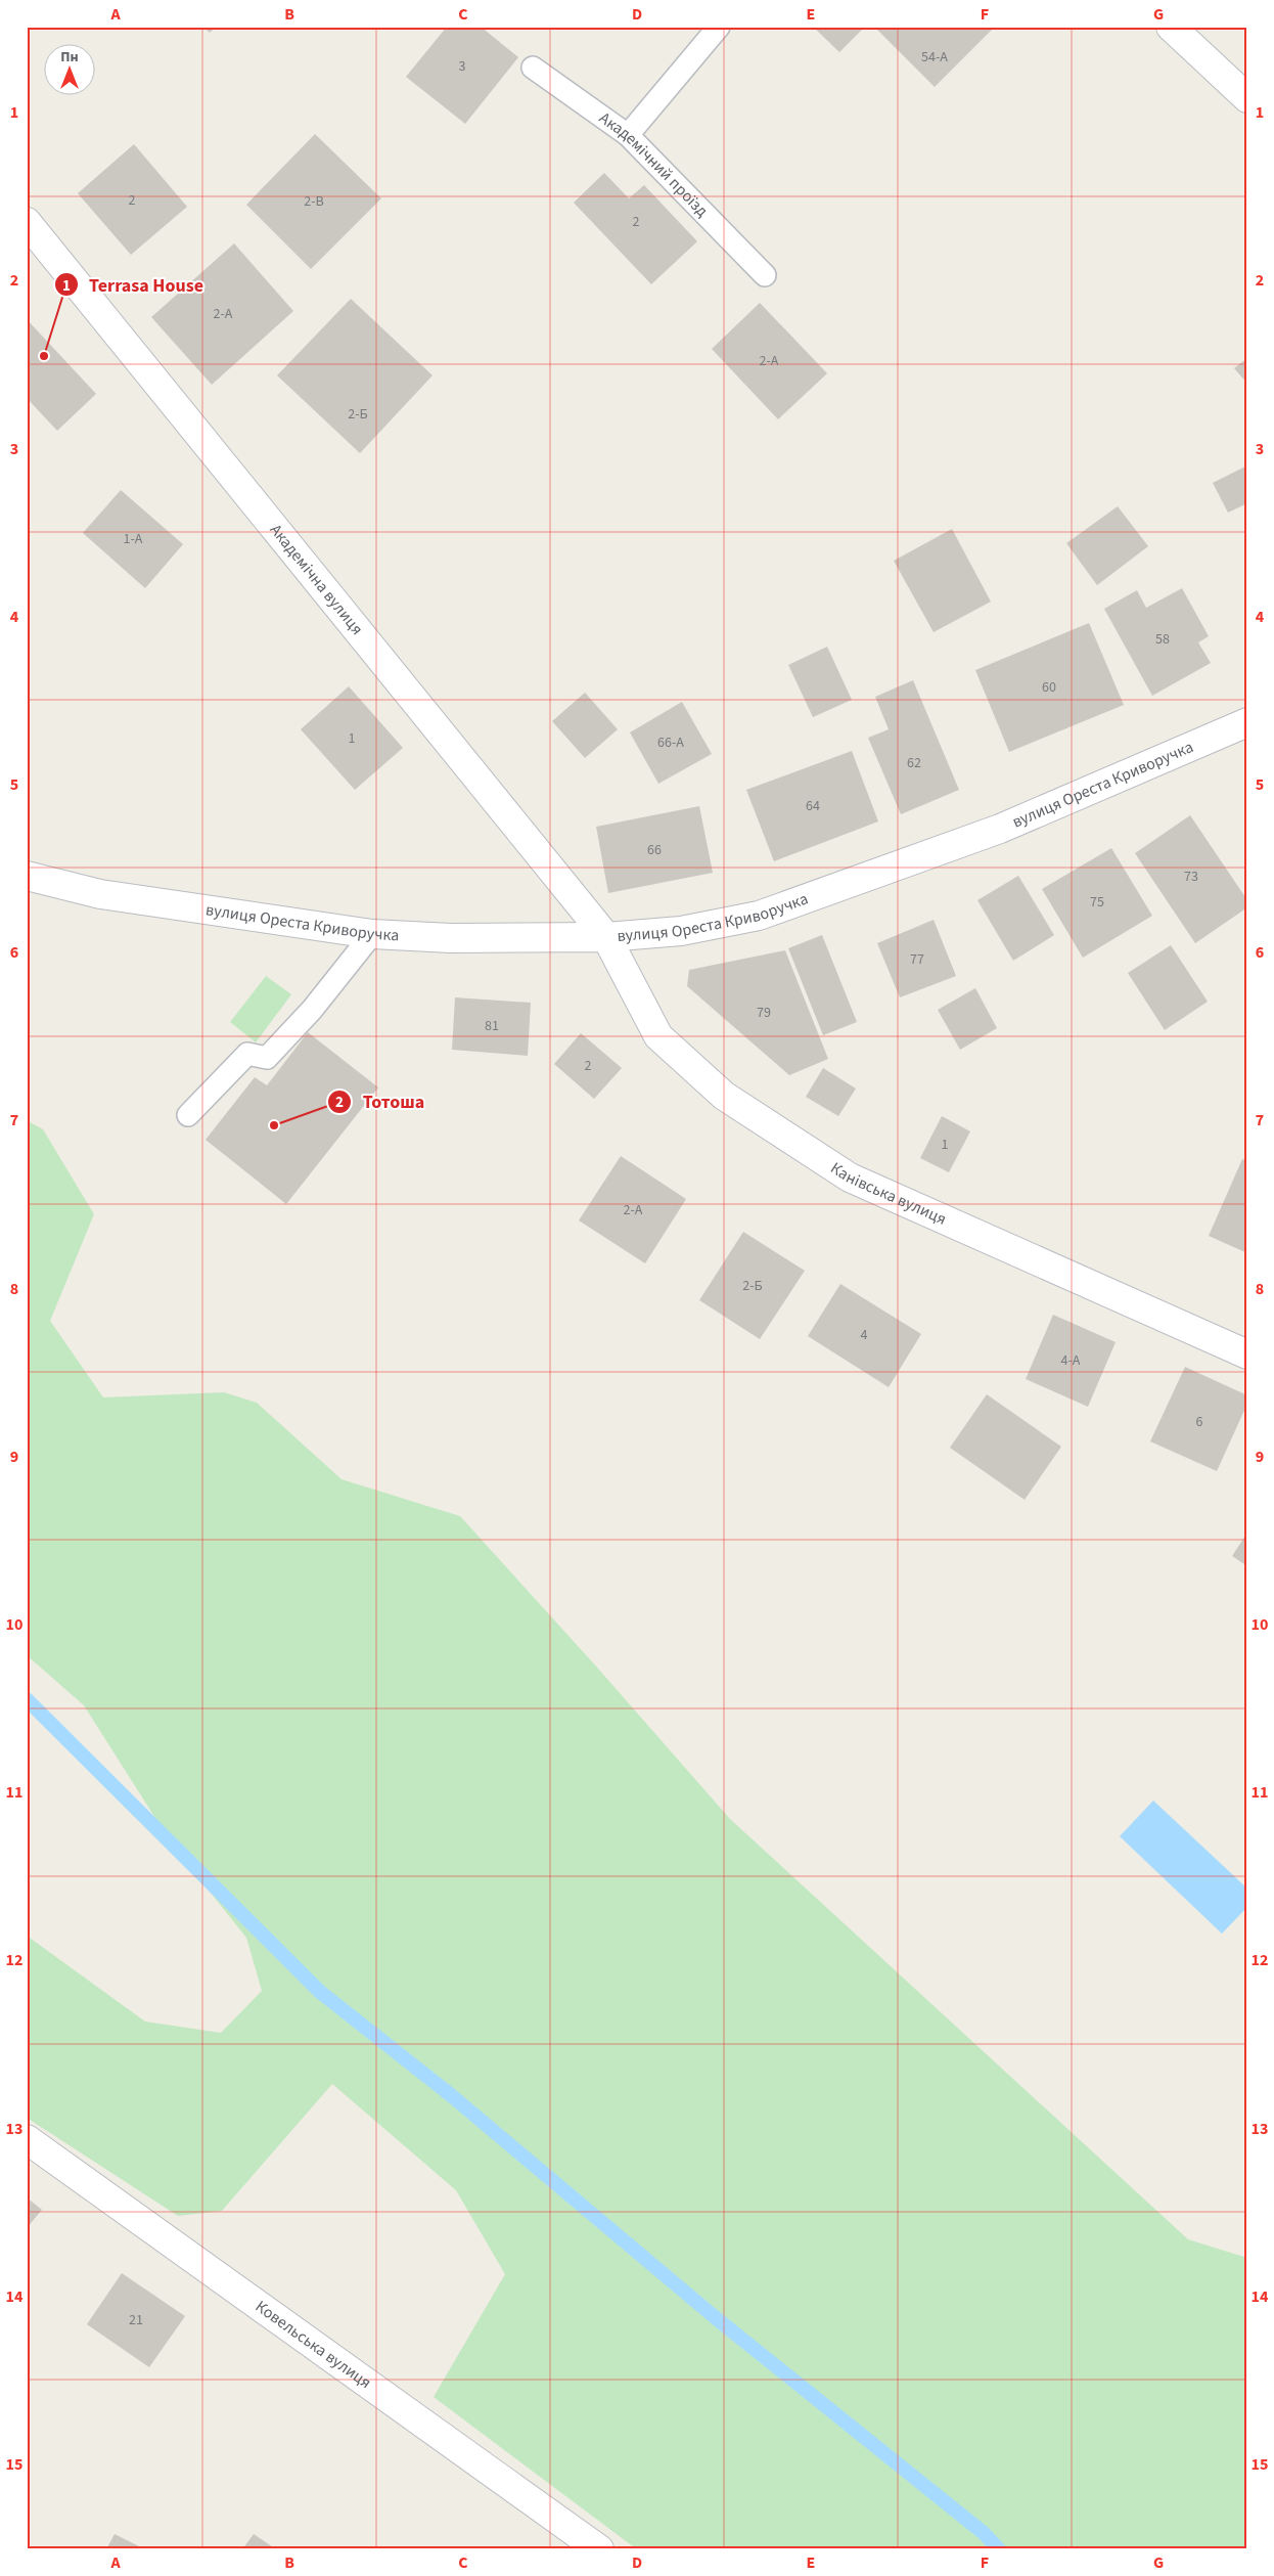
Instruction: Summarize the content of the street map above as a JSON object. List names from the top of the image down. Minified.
{"streets":{"street":["Академічна вулиця","вулиця Ореста Криворучка","Канівська вулиця","Ковельська вулиця"],"lane":["Академічний проїзд"]},"crossings":[["Академічна вулиця","вулиця Ореста Криворучка"],["Академічна вулиця","Канівська вулиця"],["вулиця Ореста Криворучка","Канівська вулиця"]],"places":["Terrasa House","Тотоша"],"house_numbers":["54-А","3","2","2-В","2","2-А","2-А","2-Б","1-А","58","60","1","66-А","62","64","66","73","75","77","79","81","2","1","2-А","2-Б","4","4-А","6","21"],"north":"top","grid":{"columns":["A","B","C","D","E","F","G"],"rows":["1","2","3","4","5","6","7","8","9","10","11","12","13","14","15"]}}
